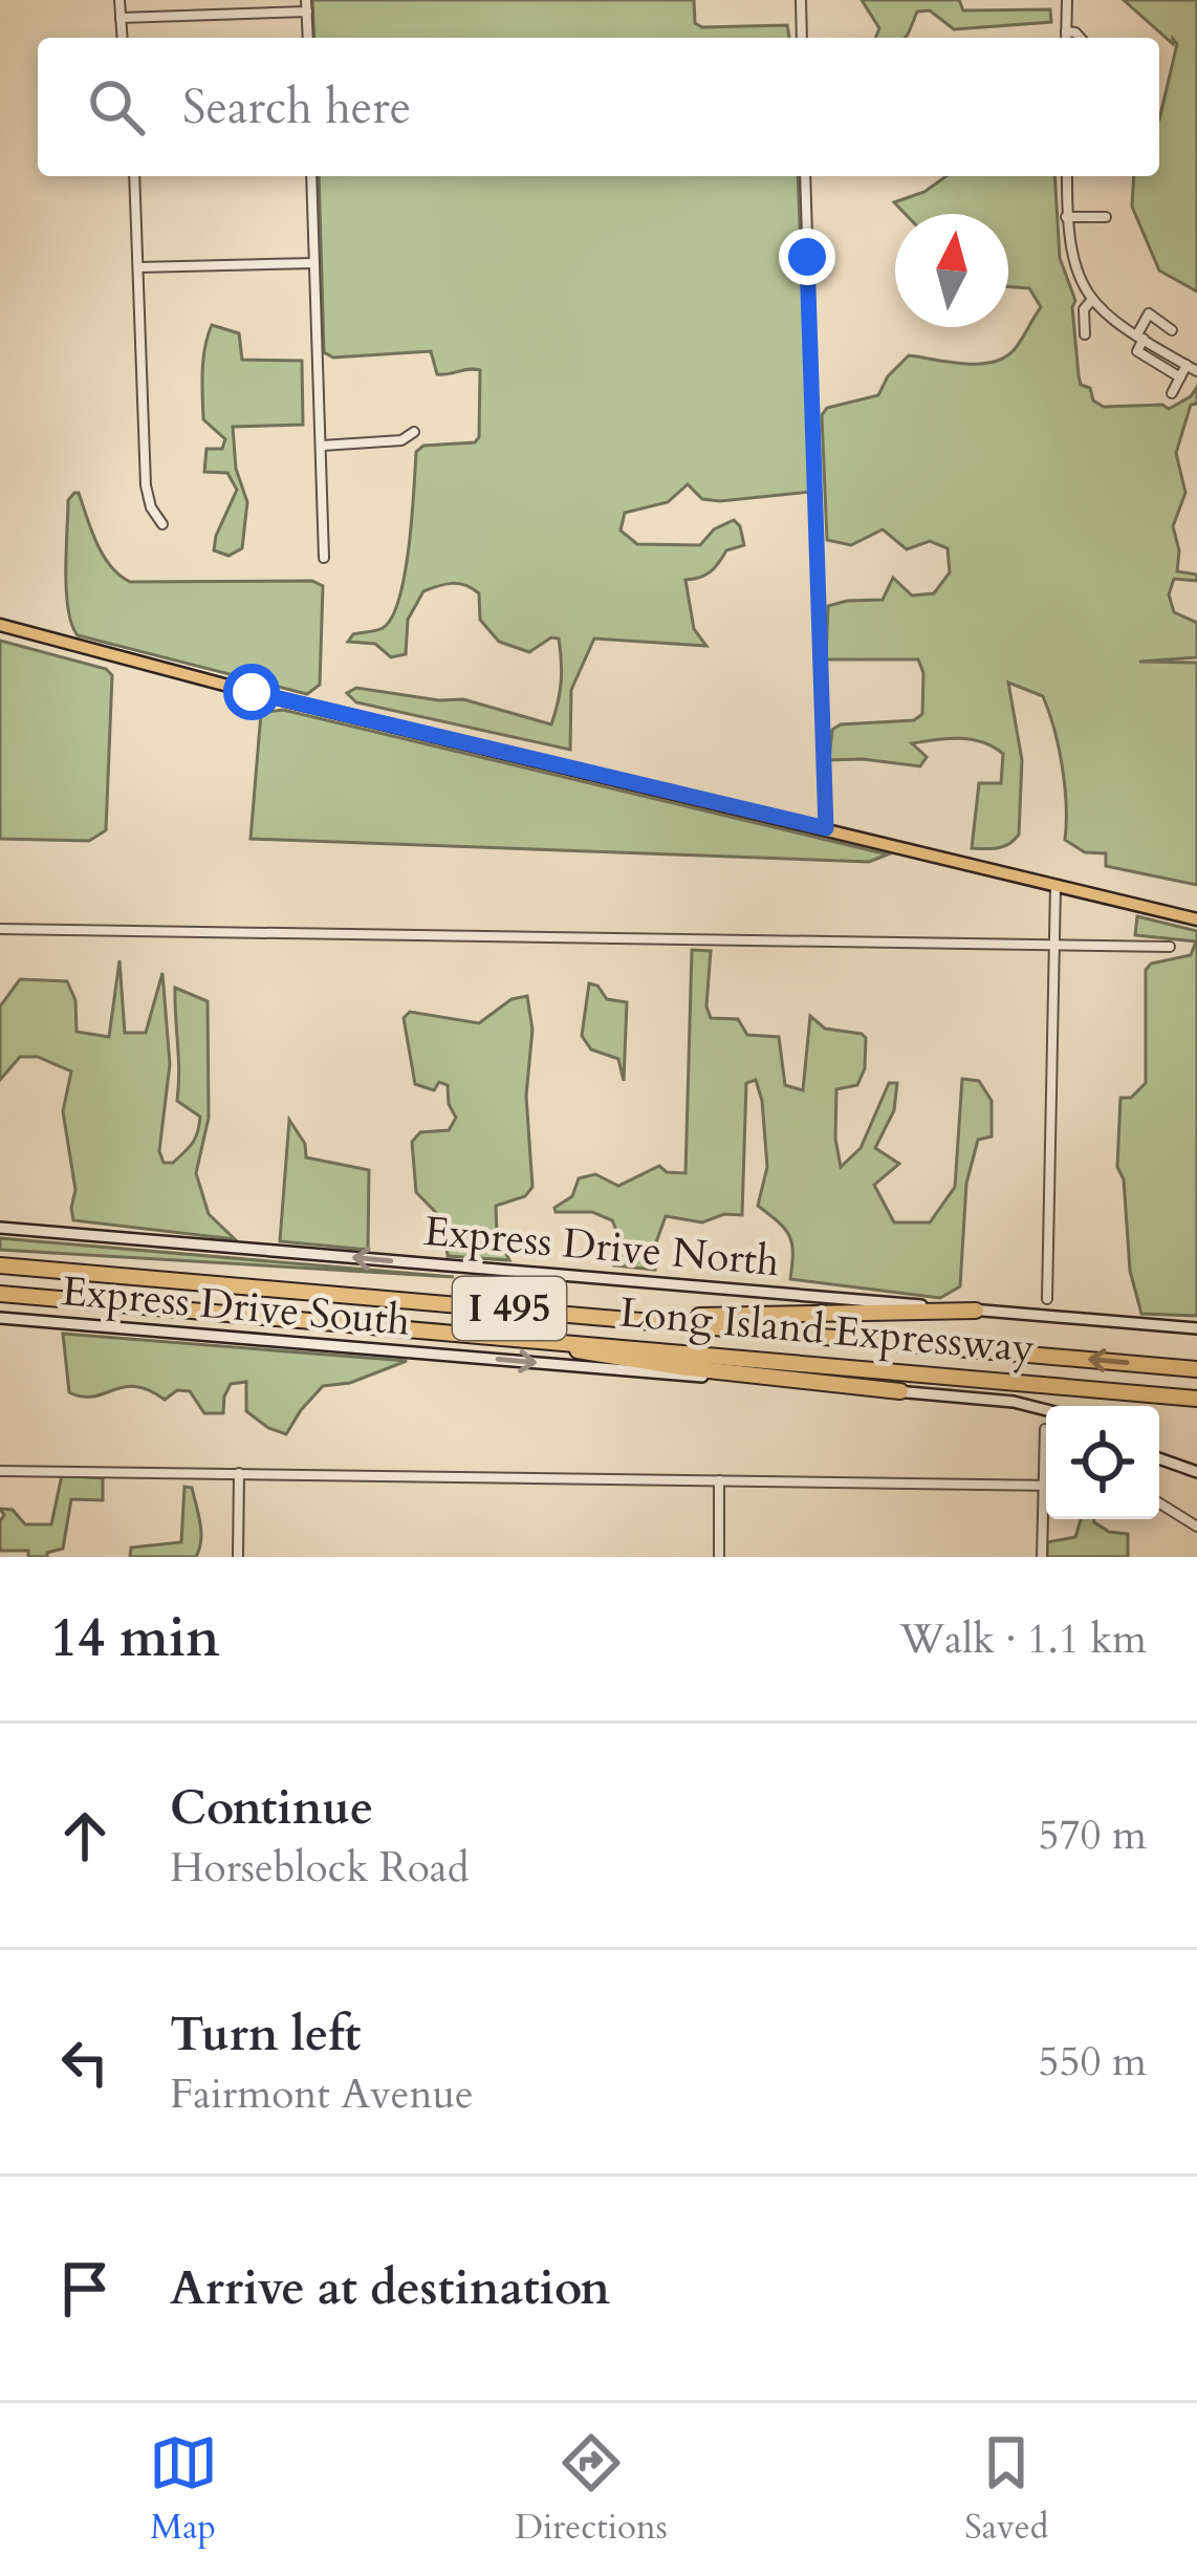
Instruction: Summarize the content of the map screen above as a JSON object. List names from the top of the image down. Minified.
{"streets":{"highway":["I 495","Long Island Expressway"],"main road":["Express Drive North","Express Drive South"]},"one_way":["Express Drive North","Express Drive South"],"north":"top","page":{"search":"Search here","heading":["14 min","Walk · 1.1 km"],"list":[["Continue","Horseblock Road","570 m"],["Turn left","Fairmont Avenue","550 m"],"Arrive at destination"],"nav":["Map","Directions","Saved"]}}
